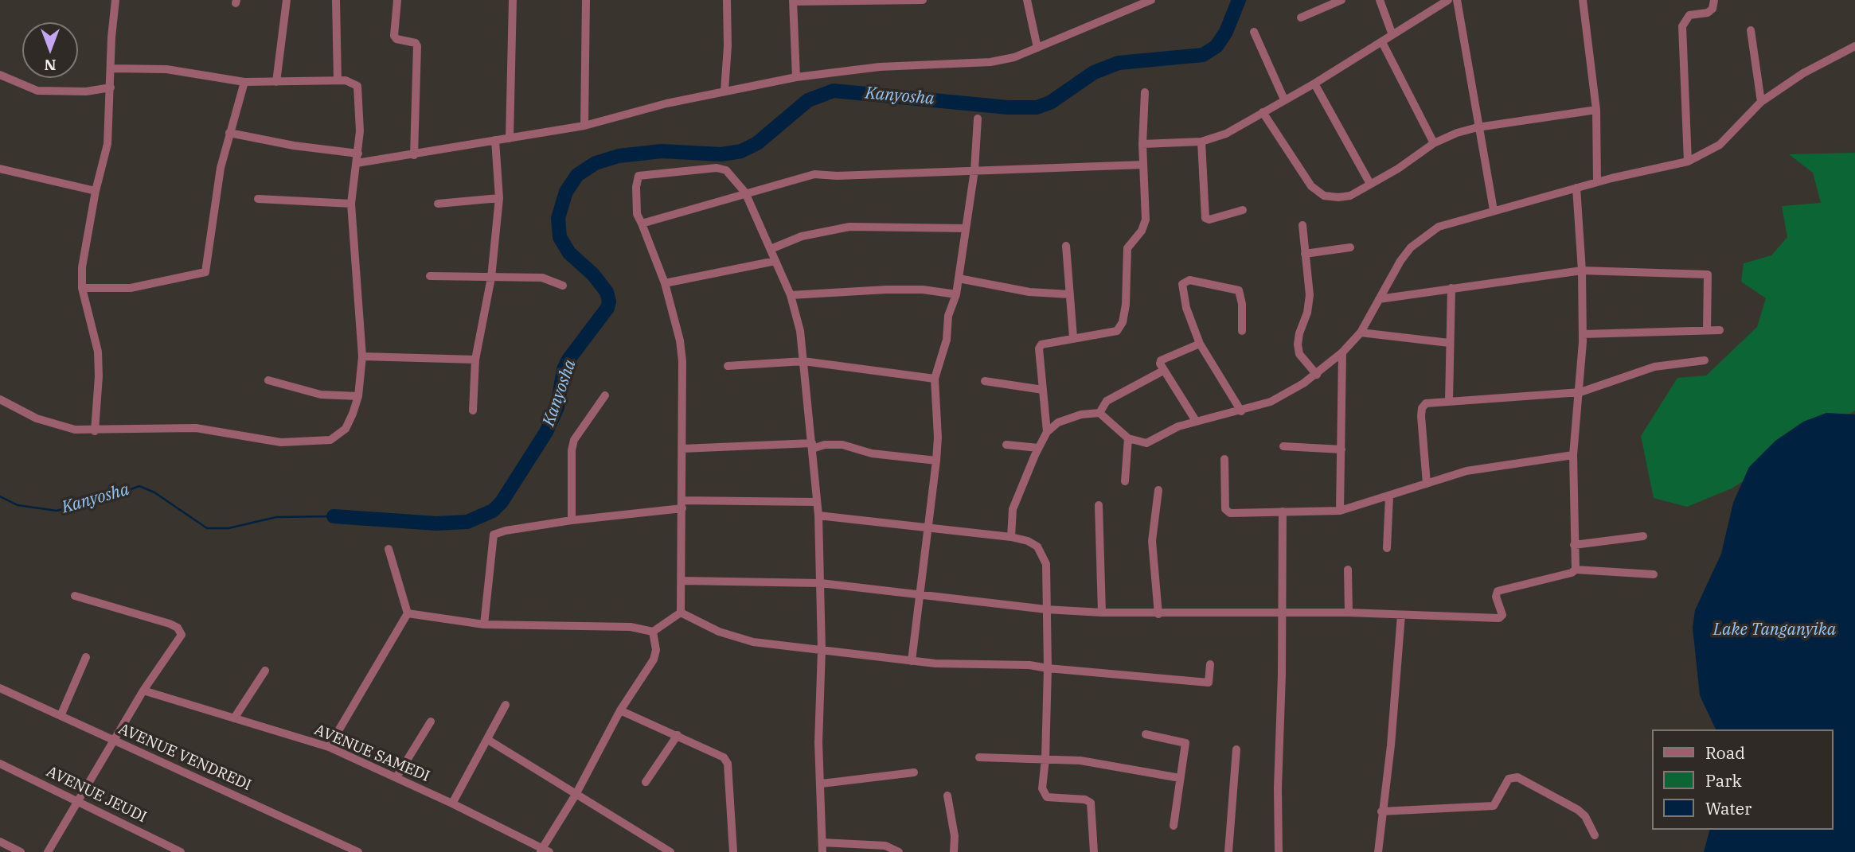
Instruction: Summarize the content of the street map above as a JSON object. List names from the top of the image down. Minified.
{"streets":{"street":["AVENUE SAMEDI","AVENUE VENDREDI","AVENUE JEUDI"]},"water":["Kanyosha","Lake Tanganyika"],"legend":["Road","Park","Water"],"north":"bottom"}
